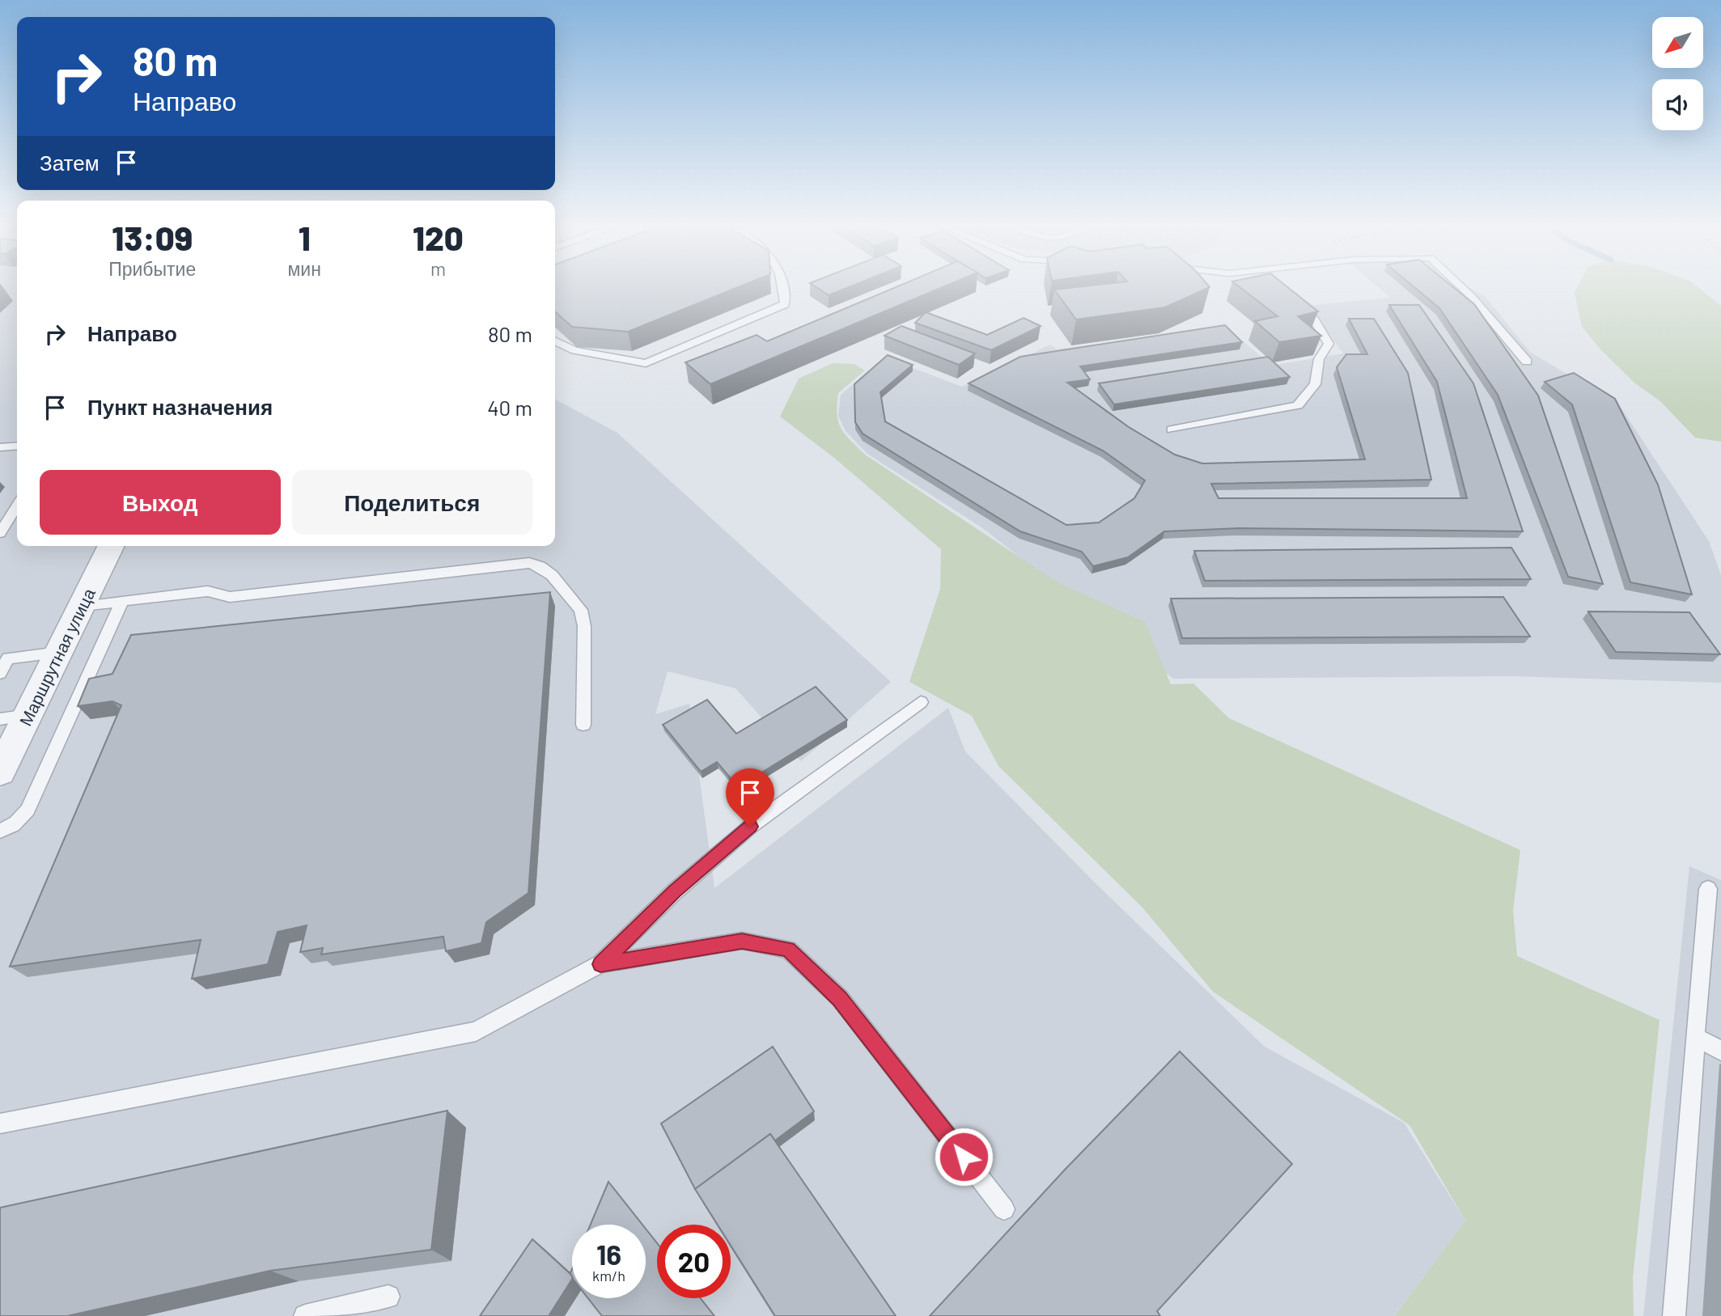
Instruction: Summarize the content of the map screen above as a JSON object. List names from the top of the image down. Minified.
{"streets":{"street":["Маршрутная улица"]},"north":"bottom left","page":{"turn":["80 m","Направо"],"then":"Затем","eta":["13:09","Прибытие","1","мин","120","m"],"list":[{"name":"Направо","value":"80 m"},{"name":"Пункт назначения","value":"40 m"}],"buttons":["Выход","Поделиться"],"speed":"16 km/h","limit":"20"}}
